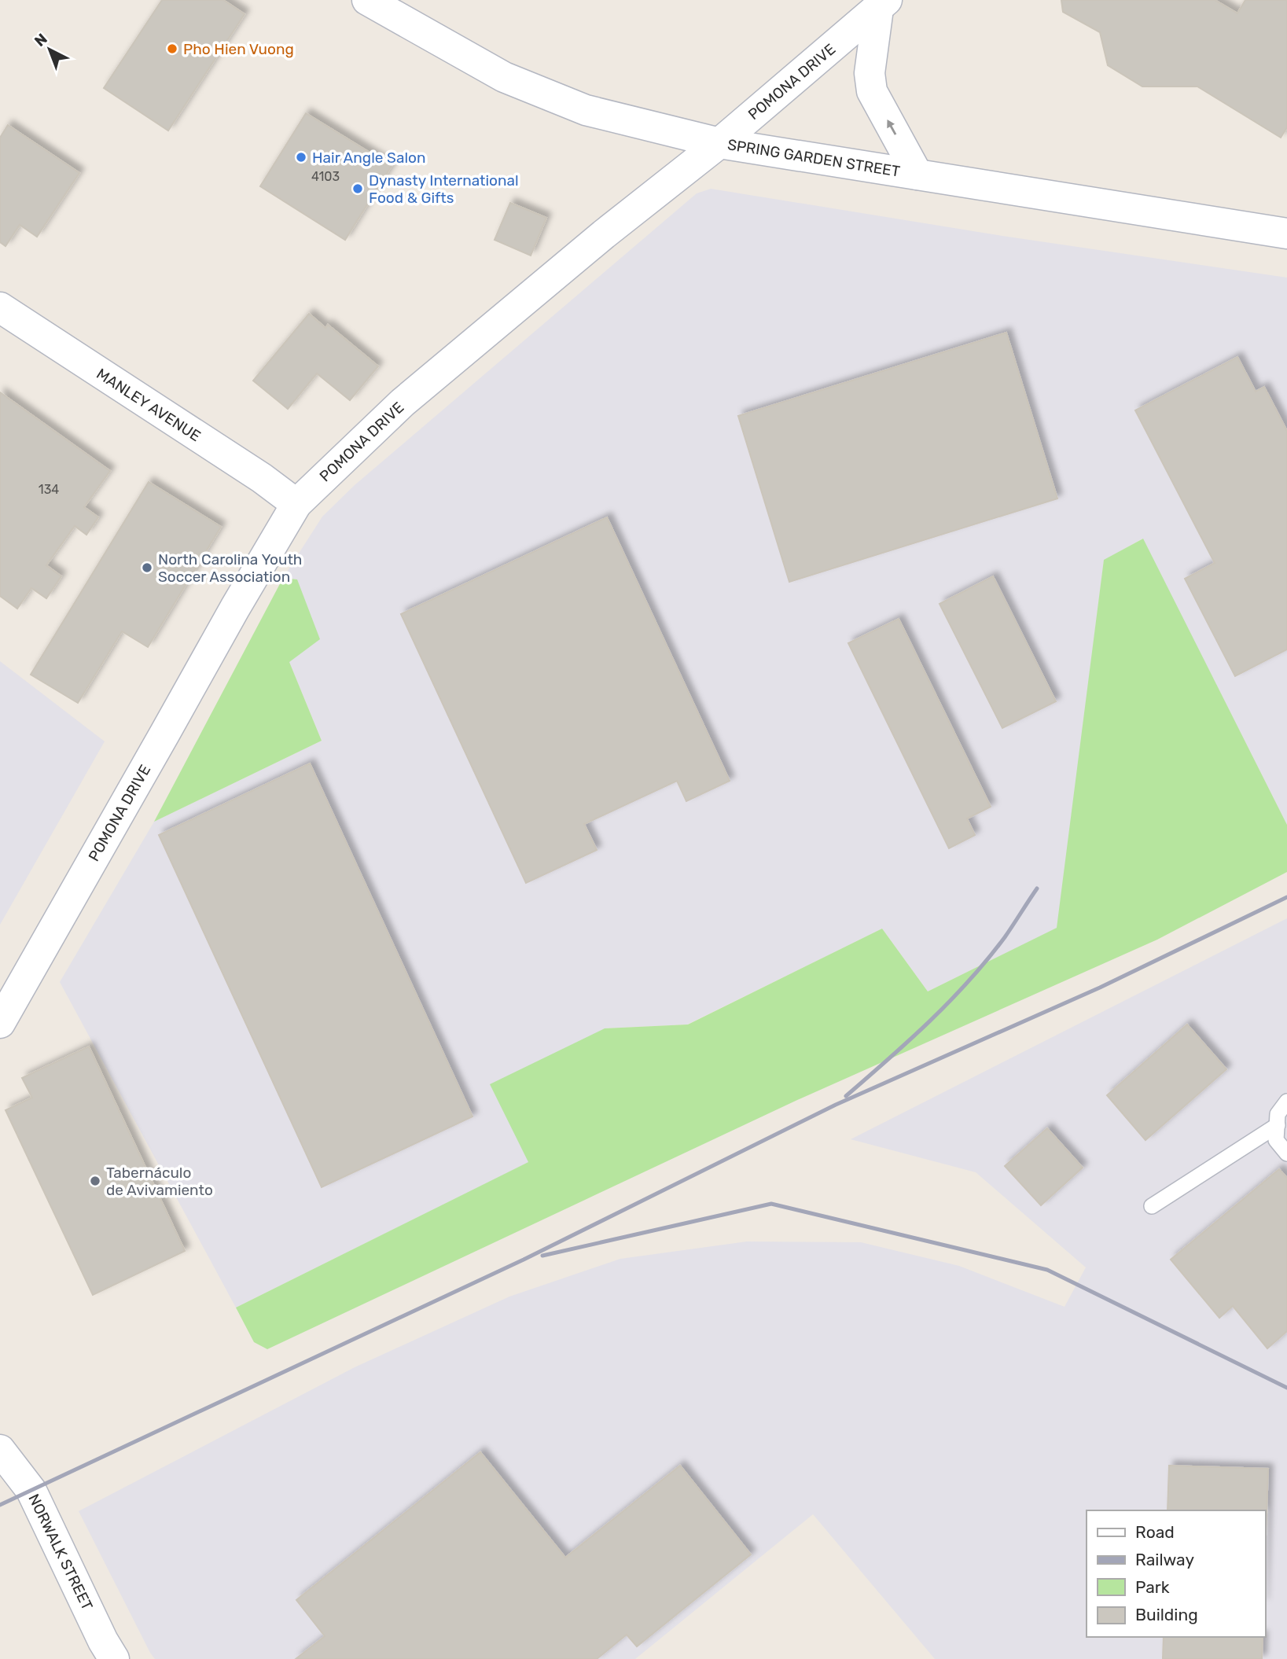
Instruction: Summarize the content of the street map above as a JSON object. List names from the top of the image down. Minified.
{"streets":{"street":["POMONA DRIVE","SPRING GARDEN STREET","MANLEY AVENUE","NORWALK STREET"]},"crossings":[["POMONA DRIVE","SPRING GARDEN STREET"],["POMONA DRIVE","MANLEY AVENUE"]],"places":["Pho Hien Vuong","Hair Angle Salon","Dynasty International Food & Gifts","North Carolina Youth Soccer Association","Tabernáculo de Avivamiento"],"house_numbers":["4103","134"],"legend":["Road","Railway","Park","Building"],"north":"top left"}
